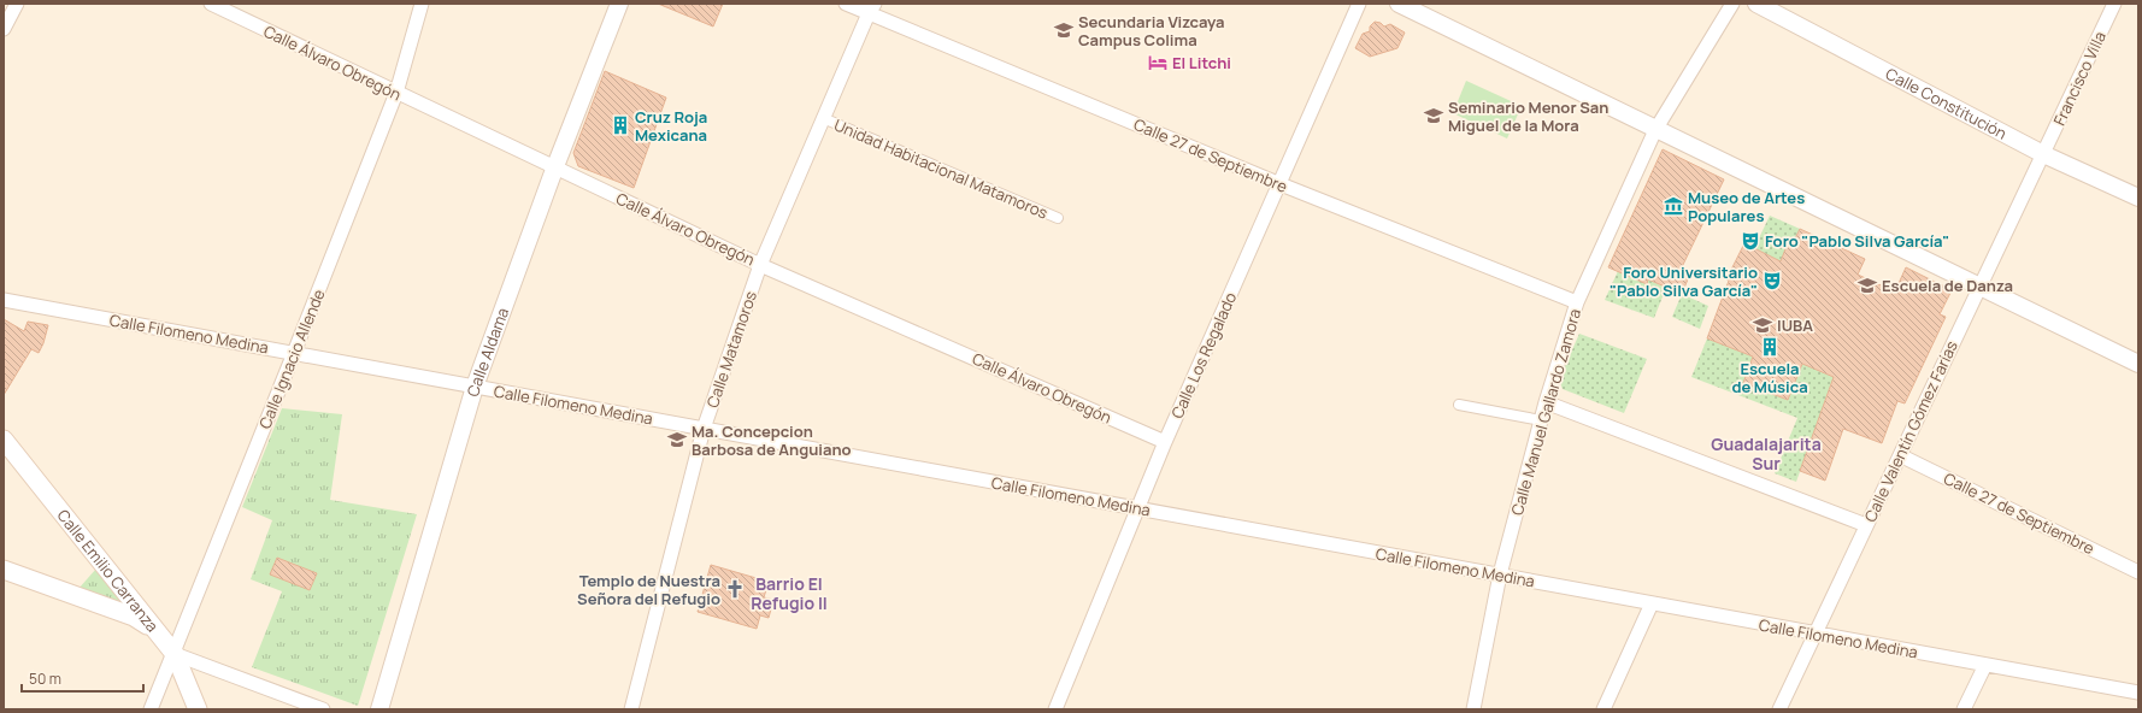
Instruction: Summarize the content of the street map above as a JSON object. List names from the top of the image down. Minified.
{"streets":{"main road":["Calle Emilio Carranza"],"street":["Calle Álvaro Obregón","Francisco Villa","Calle Constitución","Calle 27 de Septiembre","Unidad Habitacional Matamoros","Calle Filomeno Medina","Calle Matamoros","Calle Aldama","Calle Los Regalado","Calle Ignacio Allende","Calle Manuel Gallardo Zamora","Calle Valentín Gómez Farías"]},"crossings":[["Calle Álvaro Obregón","Calle Matamoros"],["Calle Álvaro Obregón","Calle Aldama"],["Calle Álvaro Obregón","Calle Los Regalado"],["Calle Álvaro Obregón","Calle Ignacio Allende"],["Francisco Villa","Calle Constitución"],["Francisco Villa","Calle Valentín Gómez Farías"],["Calle Constitución","Calle Valentín Gómez Farías"],["Calle 27 de Septiembre","Calle Matamoros"],["Calle 27 de Septiembre","Calle Los Regalado"],["Calle 27 de Septiembre","Calle Manuel Gallardo Zamora"],["Calle 27 de Septiembre","Calle Valentín Gómez Farías"],["Unidad Habitacional Matamoros","Calle Matamoros"],["Calle Filomeno Medina","Calle Matamoros"],["Calle Filomeno Medina","Calle Aldama"],["Calle Filomeno Medina","Calle Los Regalado"],["Calle Filomeno Medina","Calle Ignacio Allende"],["Calle Filomeno Medina","Calle Manuel Gallardo Zamora"],["Calle Filomeno Medina","Calle Valentín Gómez Farías"],["Calle Ignacio Allende","Calle Emilio Carranza"]],"districts":["Guadalajarita Sur","Barrio El Refugio II"],"places":{"school or university":["Secundaria Vizcaya Campus Colima","Seminario Menor San Miguel de la Mora","Escuela de Danza","IUBA","Ma. Concepcion Barbosa de Anguiano"],"hotel":["El Litchi"],"building":["Cruz Roja Mexicana","Escuela de Música"],"museum":["Museo de Artes Populares"],"theatre":["Foro \"Pablo Silva García\"","Foro Universitario \"Pablo Silva García\""],"church":["Templo de Nuestra Señora del Refugio"]},"scale_bar":"50 m"}
